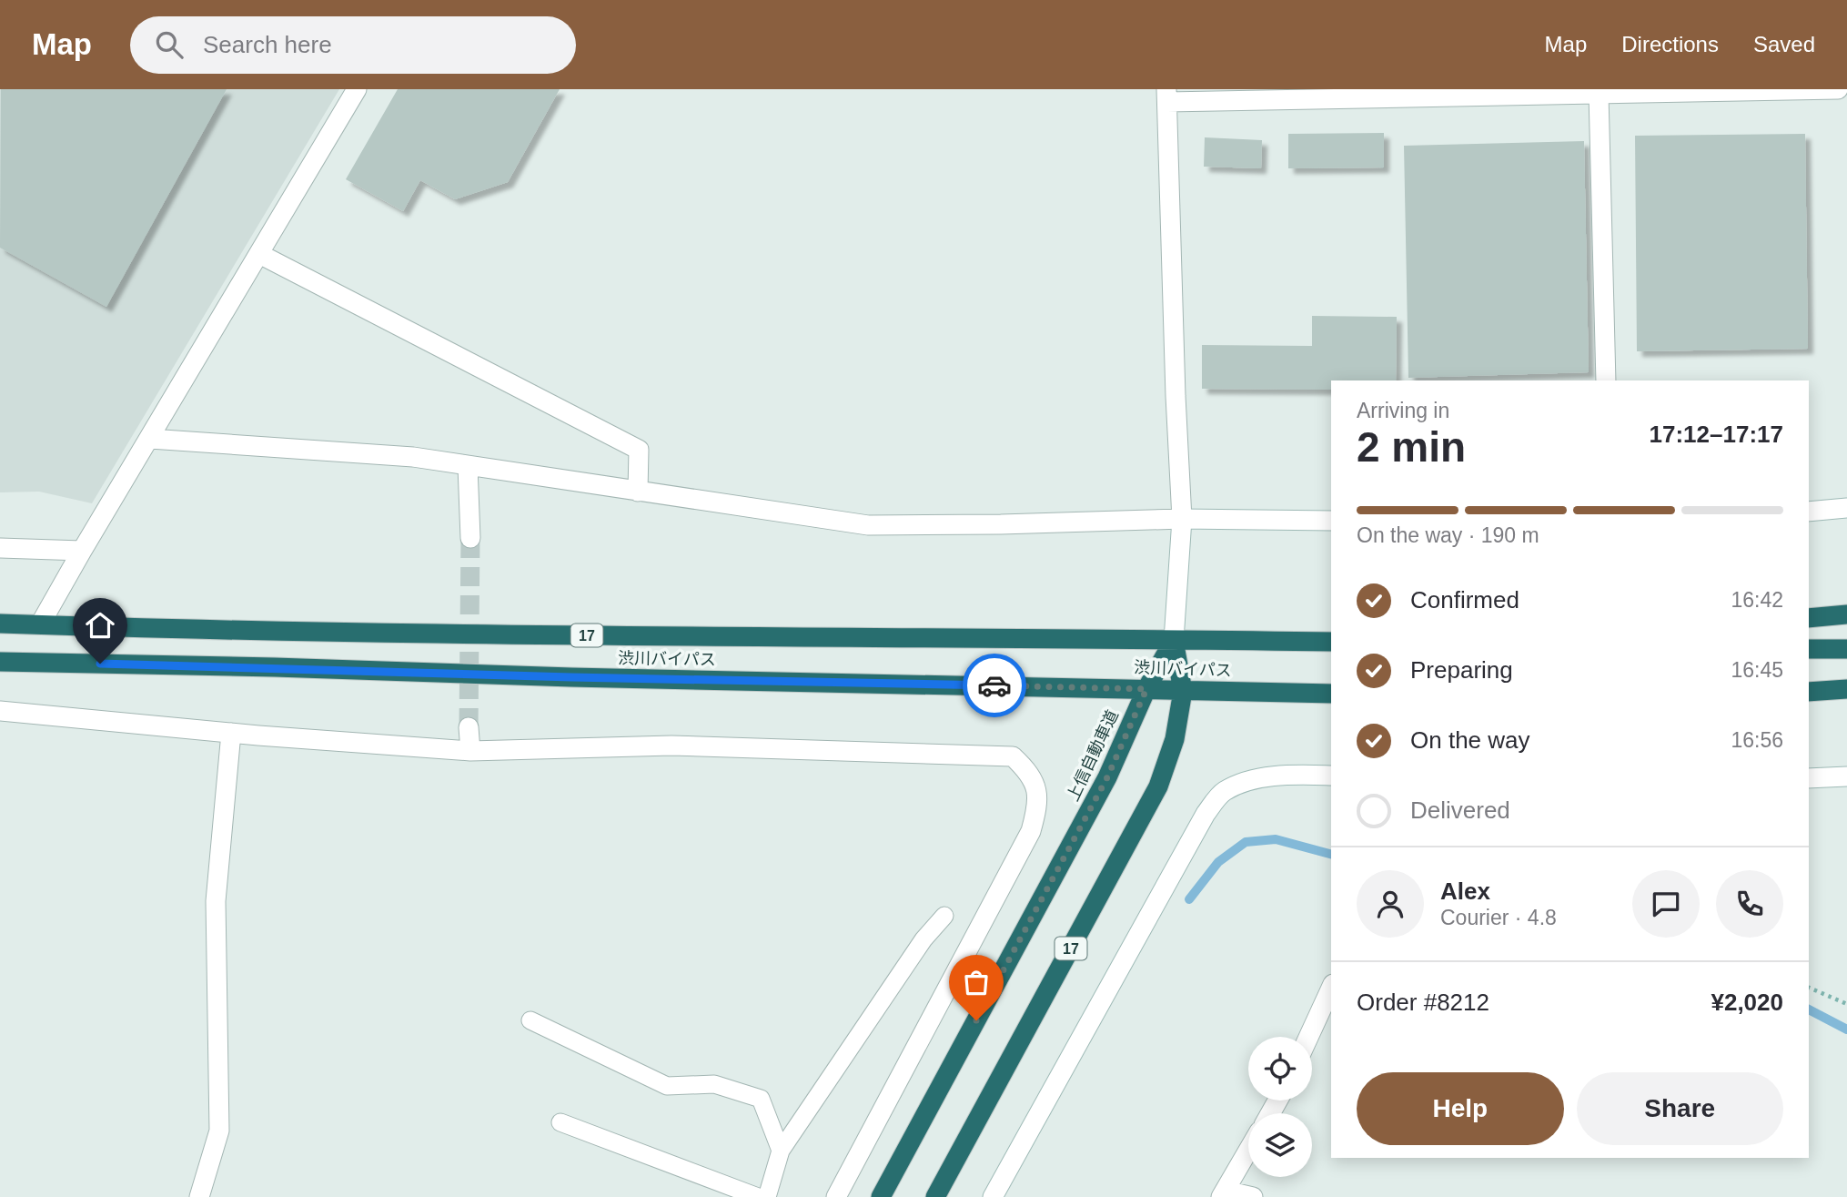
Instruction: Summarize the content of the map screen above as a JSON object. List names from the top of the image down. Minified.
{"streets":{"highway":["17","渋川バイパス","上信自動車道"]},"crossings":[["17","渋川バイパス"],["17","上信自動車道"],["渋川バイパス","上信自動車道"]],"page":{"header":"Map","search":"Search here","nav":["Map","Directions","Saved"],"heading":["2 min","Arriving in","17:12–17:17"],"panel":["Alex","Courier · 4.8","Order #8212","¥2,020"],"bar":"On the way · 190 m","list":[["Confirmed","16:42"],["Preparing","16:45"],["On the way","16:56"],"Delivered"],"buttons":["Help","Share"]}}
